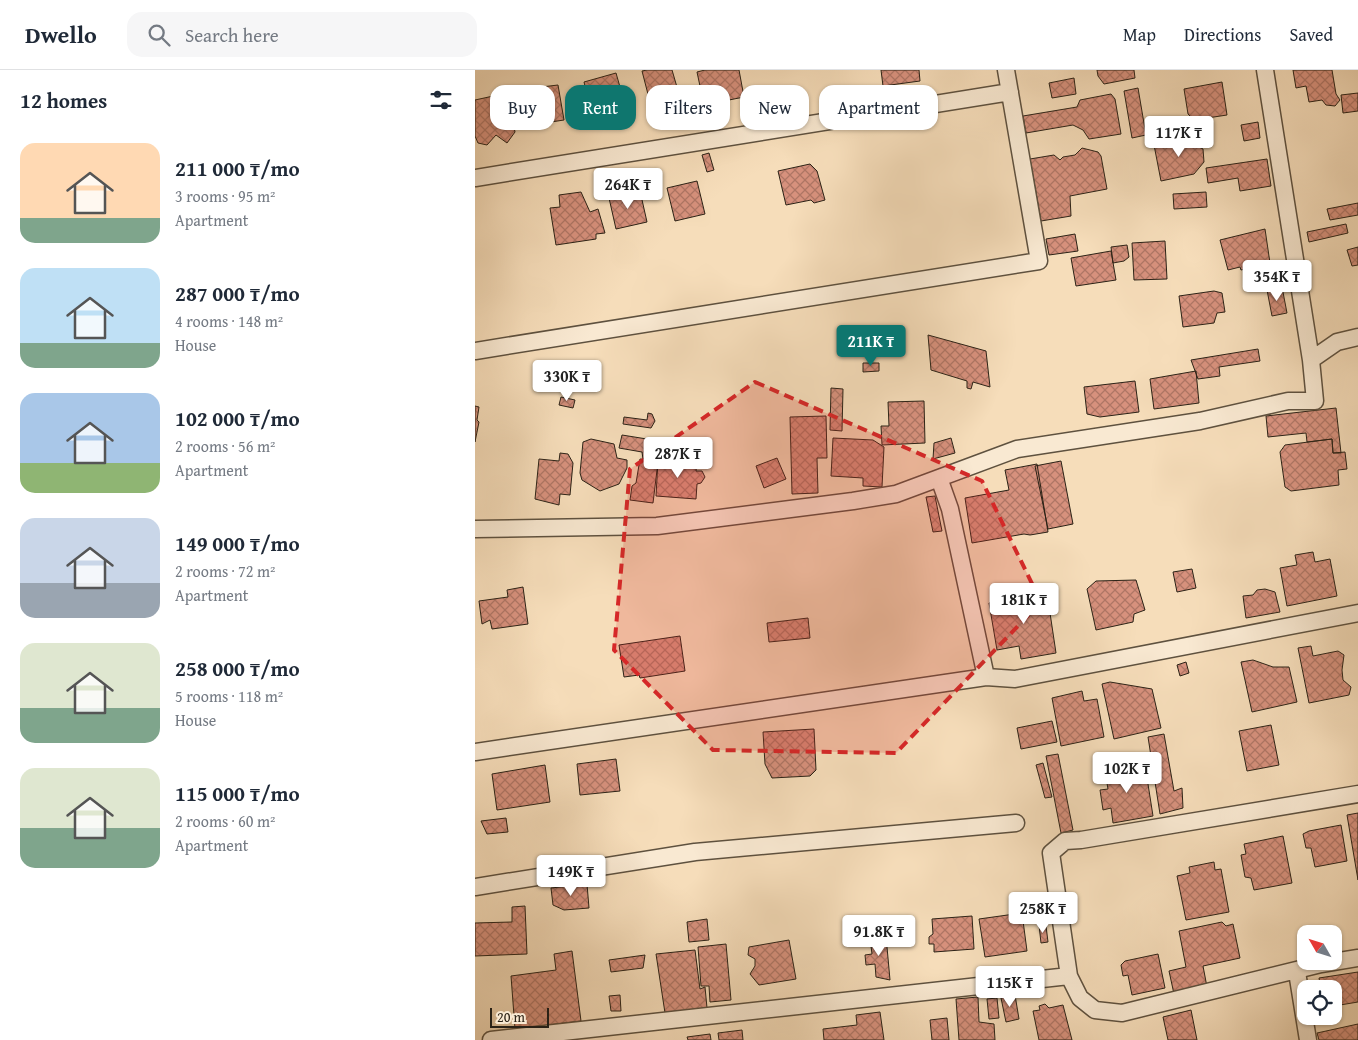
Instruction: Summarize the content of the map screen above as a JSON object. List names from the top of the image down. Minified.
{"scale_bar":"20 m","north":"top left","page":{"header":"Dwello","search":"Search here","nav":["Map","Directions","Saved"],"heading":"12 homes","chip":["Buy","Rent","Filters","New","Apartment"],"price":["117K ₸","264K ₸","354K ₸","211K ₸","330K ₸","287K ₸","181K ₸","102K ₸","149K ₸","258K ₸","91.8K ₸","115K ₸"],"list":[{"name":"211 000 ₸/mo","note":"3 rooms · 95 m² · Apartment"},{"name":"287 000 ₸/mo","note":"4 rooms · 148 m² · House"},{"name":"102 000 ₸/mo","note":"2 rooms · 56 m² · Apartment"},{"name":"149 000 ₸/mo","note":"2 rooms · 72 m² · Apartment"},{"name":"258 000 ₸/mo","note":"5 rooms · 118 m² · House"},{"name":"115 000 ₸/mo","note":"2 rooms · 60 m² · Apartment"}],"scale":"20 m"}}
